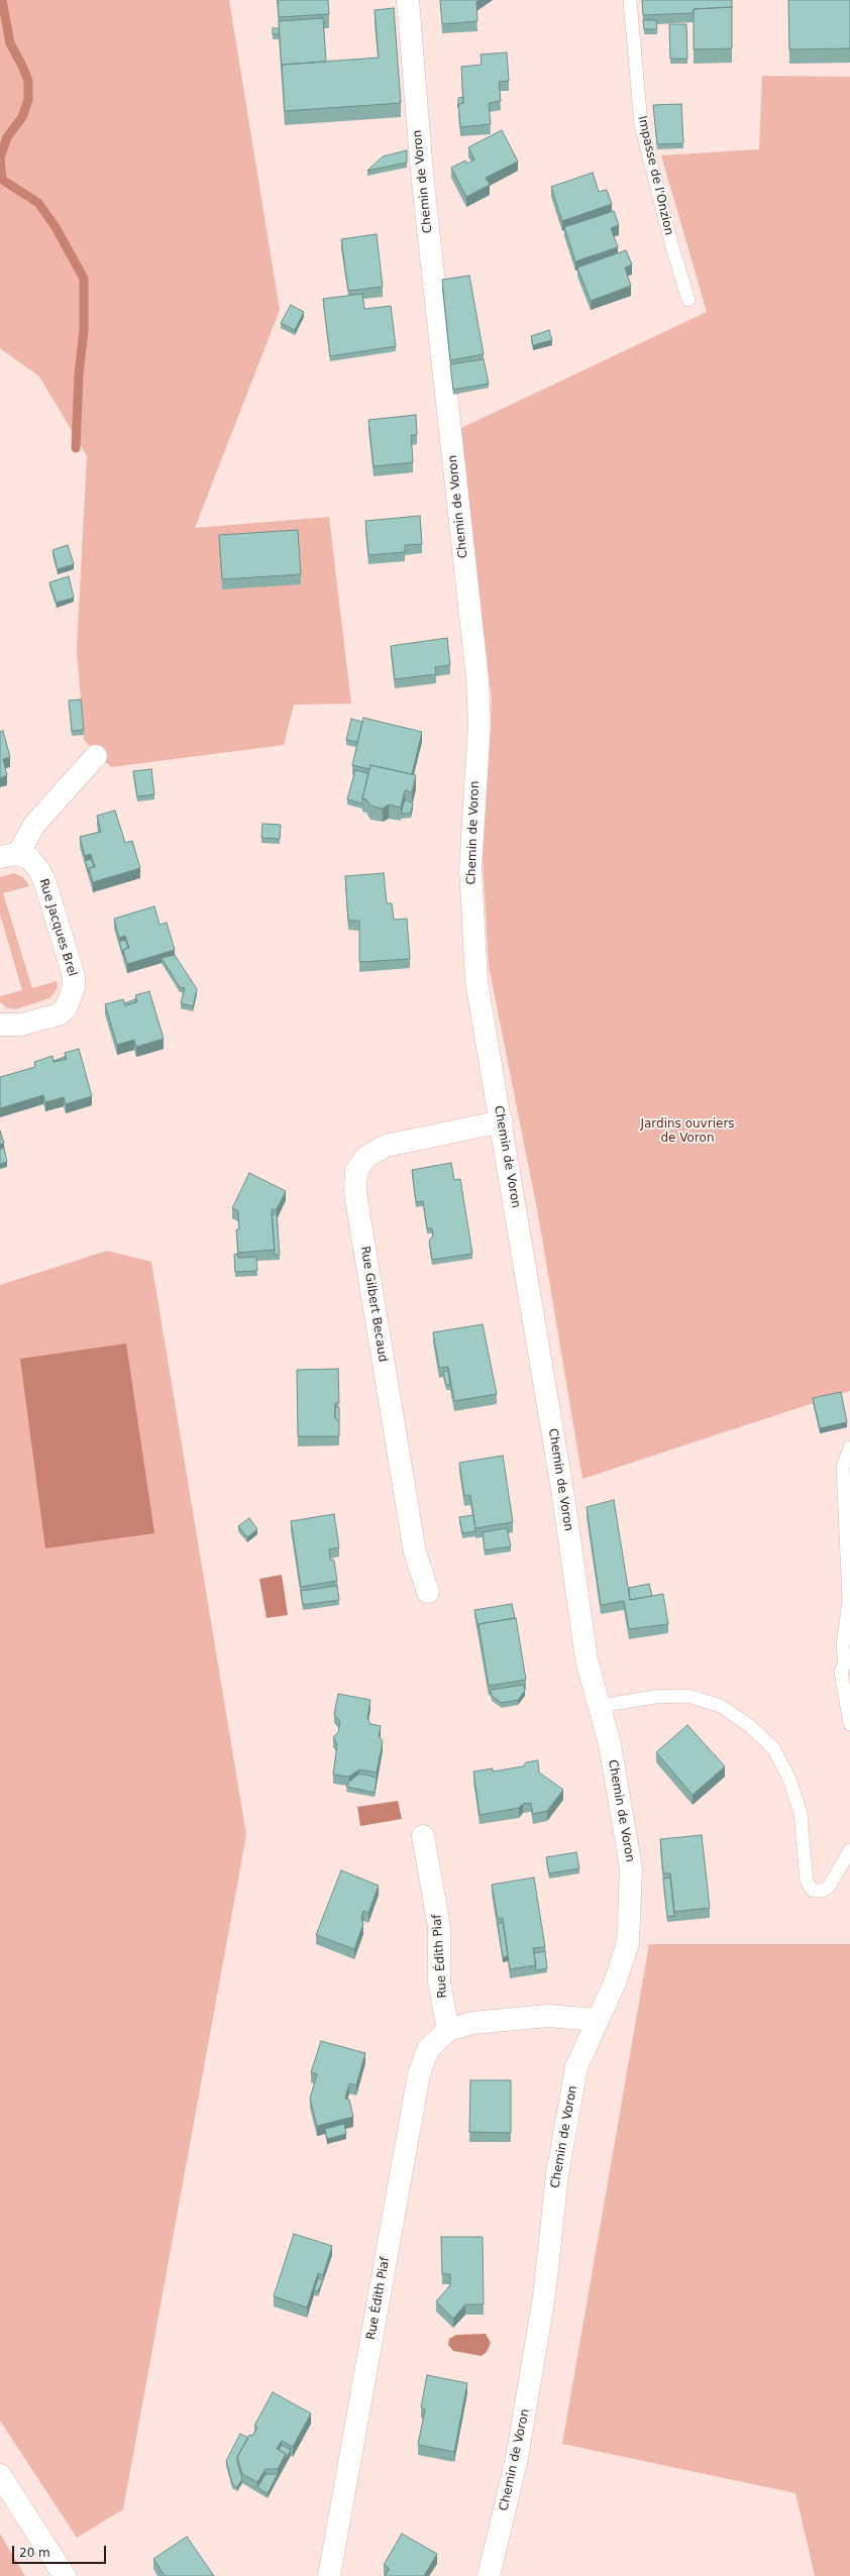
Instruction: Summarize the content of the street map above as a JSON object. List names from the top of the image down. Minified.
{"streets":{"street":["Chemin de Voron","Rue Jacques Brel","Rue Gilbert Becaud","Rue Édith Piaf"],"lane":["Impasse de l'Onzion"]},"crossings":[["Chemin de Voron","Rue Gilbert Becaud"],["Chemin de Voron","Rue Édith Piaf"]],"parks":["Jardins ouvriers de Voron"],"scale_bar":"20 m"}
